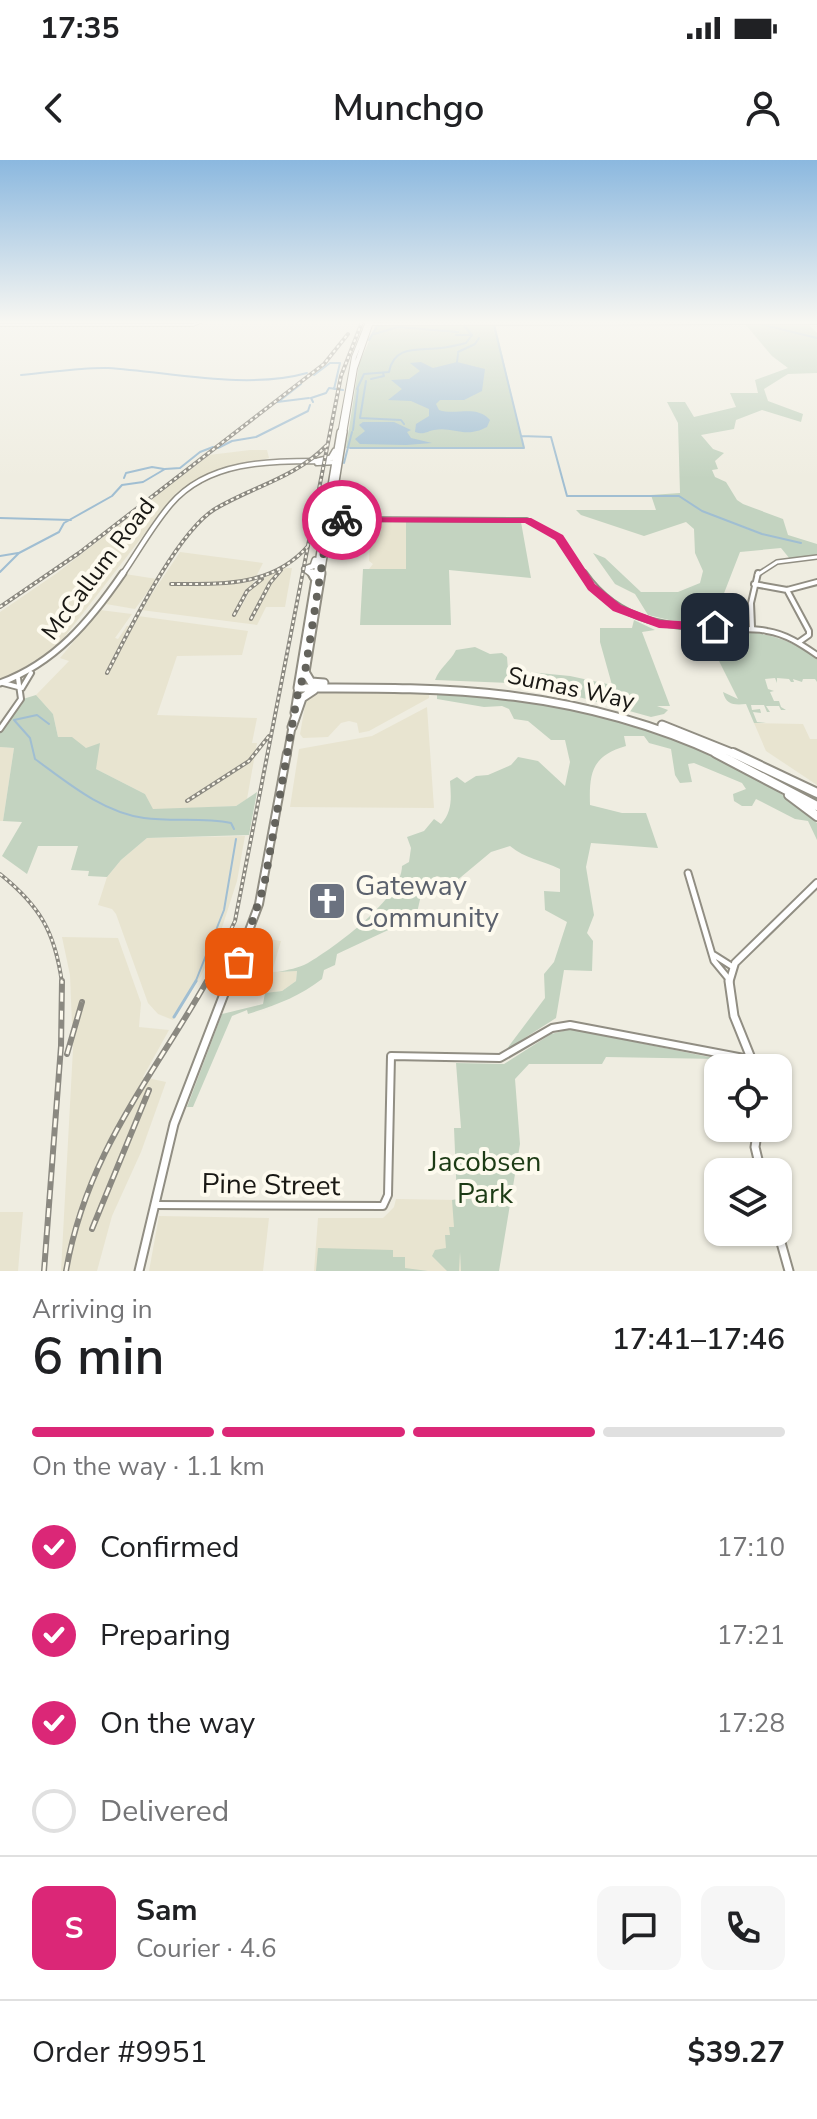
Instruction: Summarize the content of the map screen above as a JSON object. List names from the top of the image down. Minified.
{"streets":{"highway":["Sumas Way"],"main road":["McCallum Road"],"street":["Pine Street"]},"parks":["Jacobsen Park"],"places":{"church":["Gateway Community"]},"page":{"status":"17:35","header":"Munchgo","heading":["6 min","Arriving in","17:41–17:46"],"panel":["Sam","Courier · 4.6","Order #9951","$39.27"],"bar":"On the way · 1.1 km","list":[["Confirmed","17:10"],["Preparing","17:21"],["On the way","17:28"],"Delivered"],"round":"S"}}
